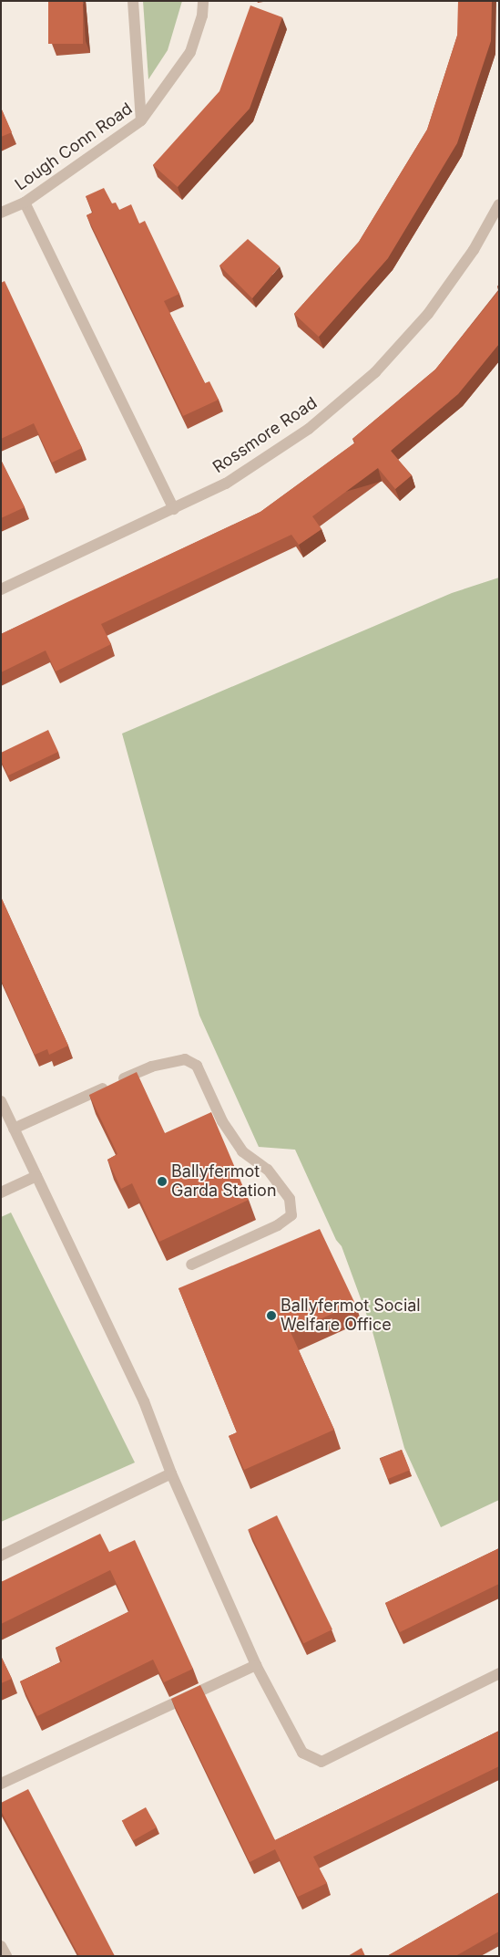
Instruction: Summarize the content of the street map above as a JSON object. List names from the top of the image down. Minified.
{"streets":{"street":["Lough Conn Road","Rossmore Road"]},"places":["Ballyfermot Garda Station","Ballyfermot Social Welfare Office"]}
